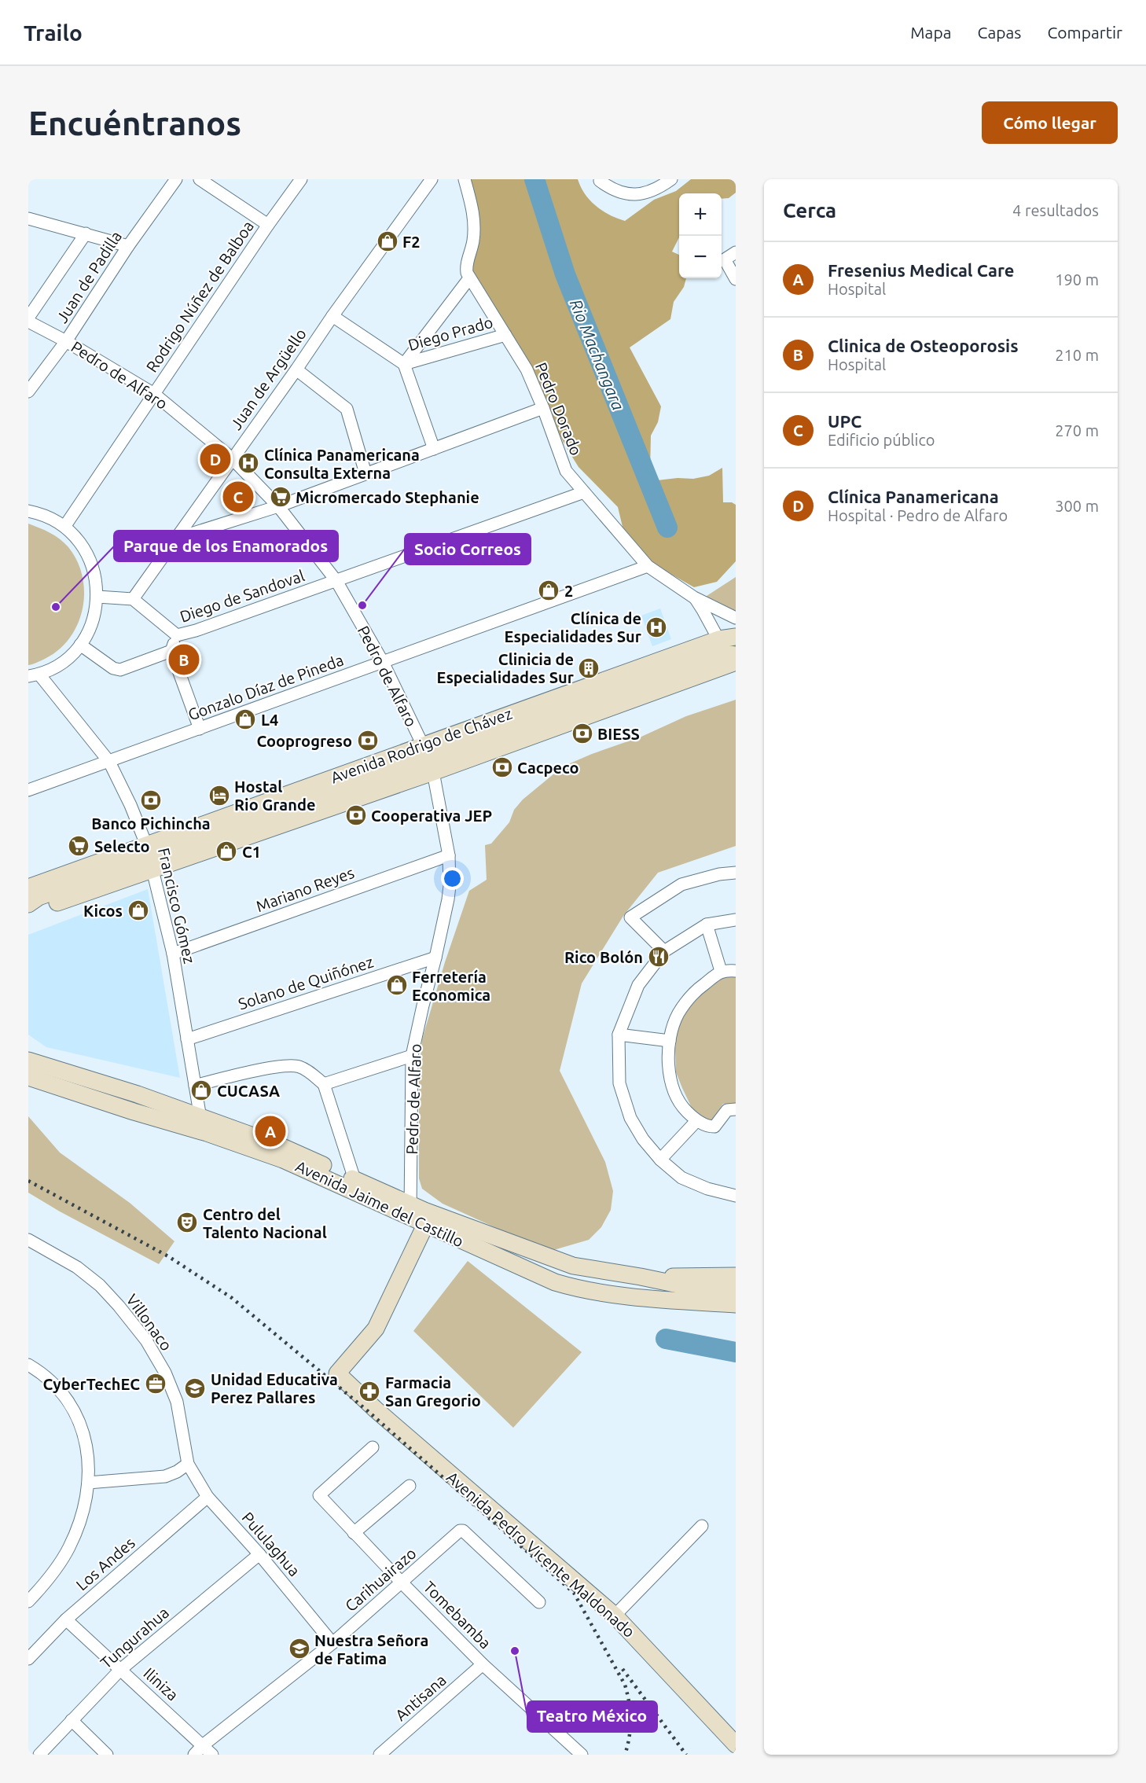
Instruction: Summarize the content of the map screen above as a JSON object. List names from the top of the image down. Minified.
{"streets":{"main road":["Avenida Rodrigo de Chávez","Avenida Jaime del Castillo","Avenida Pedro Vicente Maldonado"],"street":["Juan de Padilla","Rodrigo Núñez de Balboa","Diego Prado","Pedro de Alfaro","Juan de Argüello","Pedro Dorado","Diego de Sandoval","Gonzalo Díaz de Pineda","Mariano Reyes","Francisco Gómez","Solano de Quiñónez","Villonaco","Pululaghua","Los Andes","Carihuairazo","Tomebamba","Tungurahua","Iliniza","Antisana"]},"crossings":[["Juan de Padilla","Pedro de Alfaro"],["Rodrigo Núñez de Balboa","Pedro de Alfaro"],["Diego Prado","Pedro Dorado"],["Pedro de Alfaro","Juan de Argüello"],["Pedro de Alfaro","Diego de Sandoval"],["Pedro de Alfaro","Gonzalo Díaz de Pineda"],["Pedro de Alfaro","Avenida Rodrigo de Chávez"],["Pedro de Alfaro","Mariano Reyes"],["Pedro de Alfaro","Solano de Quiñónez"],["Pedro de Alfaro","Avenida Jaime del Castillo"],["Pedro Dorado","Diego de Sandoval"],["Pedro Dorado","Gonzalo Díaz de Pineda"],["Pedro Dorado","Avenida Rodrigo de Chávez"],["Gonzalo Díaz de Pineda","Francisco Gómez"],["Avenida Rodrigo de Chávez","Francisco Gómez"],["Mariano Reyes","Francisco Gómez"],["Francisco Gómez","Solano de Quiñónez"],["Francisco Gómez","Avenida Jaime del Castillo"],["Avenida Jaime del Castillo","Avenida Pedro Vicente Maldonado"],["Villonaco","Pululaghua"],["Pululaghua","Los Andes"],["Pululaghua","Carihuairazo"],["Pululaghua","Tungurahua"],["Los Andes","Iliniza"],["Carihuairazo","Tomebamba"],["Carihuairazo","Iliniza"],["Tomebamba","Antisana"],["Tungurahua","Iliniza"]],"water":["Rio Machangara"],"places":{"shop":["F2","2","L4","C1","Kicos","Ferretería Economica","CUCASA"],"hospital":["Clínica Panamericana Consulta Externa","Clínica de Especialidades Sur"],"supermarket":["Micromercado Stephanie","Selecto"],"other":["Socio Correos","Parque de los Enamorados","Teatro México"],"building":["Clinicia de Especialidades Sur"],"bank":["BIESS","Cooprogreso","Cacpeco","Banco Pichincha","Cooperativa JEP"],"hotel":["Hostal Rio Grande"],"restaurant":["Rico Bolón"],"theatre":["Centro del Talento Nacional"],"office":["CyberTechEC"],"school or university":["Unidad Educativa Perez Pallares","Nuestra Señora de Fatima"],"pharmacy":["Farmacia San Gregorio"]},"page":{"header":"Trailo","nav":["Mapa","Capas","Compartir"],"buttons":"Cómo llegar","title":"Encuéntranos","heading":["Cerca","4 resultados"],"map_buttons":["+","−"],"list":[{"mark":"A","name":"Fresenius Medical Care","note":"Hospital","value":"190 m"},{"mark":"B","name":"Clinica de Osteoporosis","note":"Hospital","value":"210 m"},{"mark":"C","name":"UPC","note":"Edificio público","value":"270 m"},{"mark":"D","name":"Clínica Panamericana","note":"Hospital · Pedro de Alfaro","value":"300 m"}],"pins":["D","C","B","A"]}}
